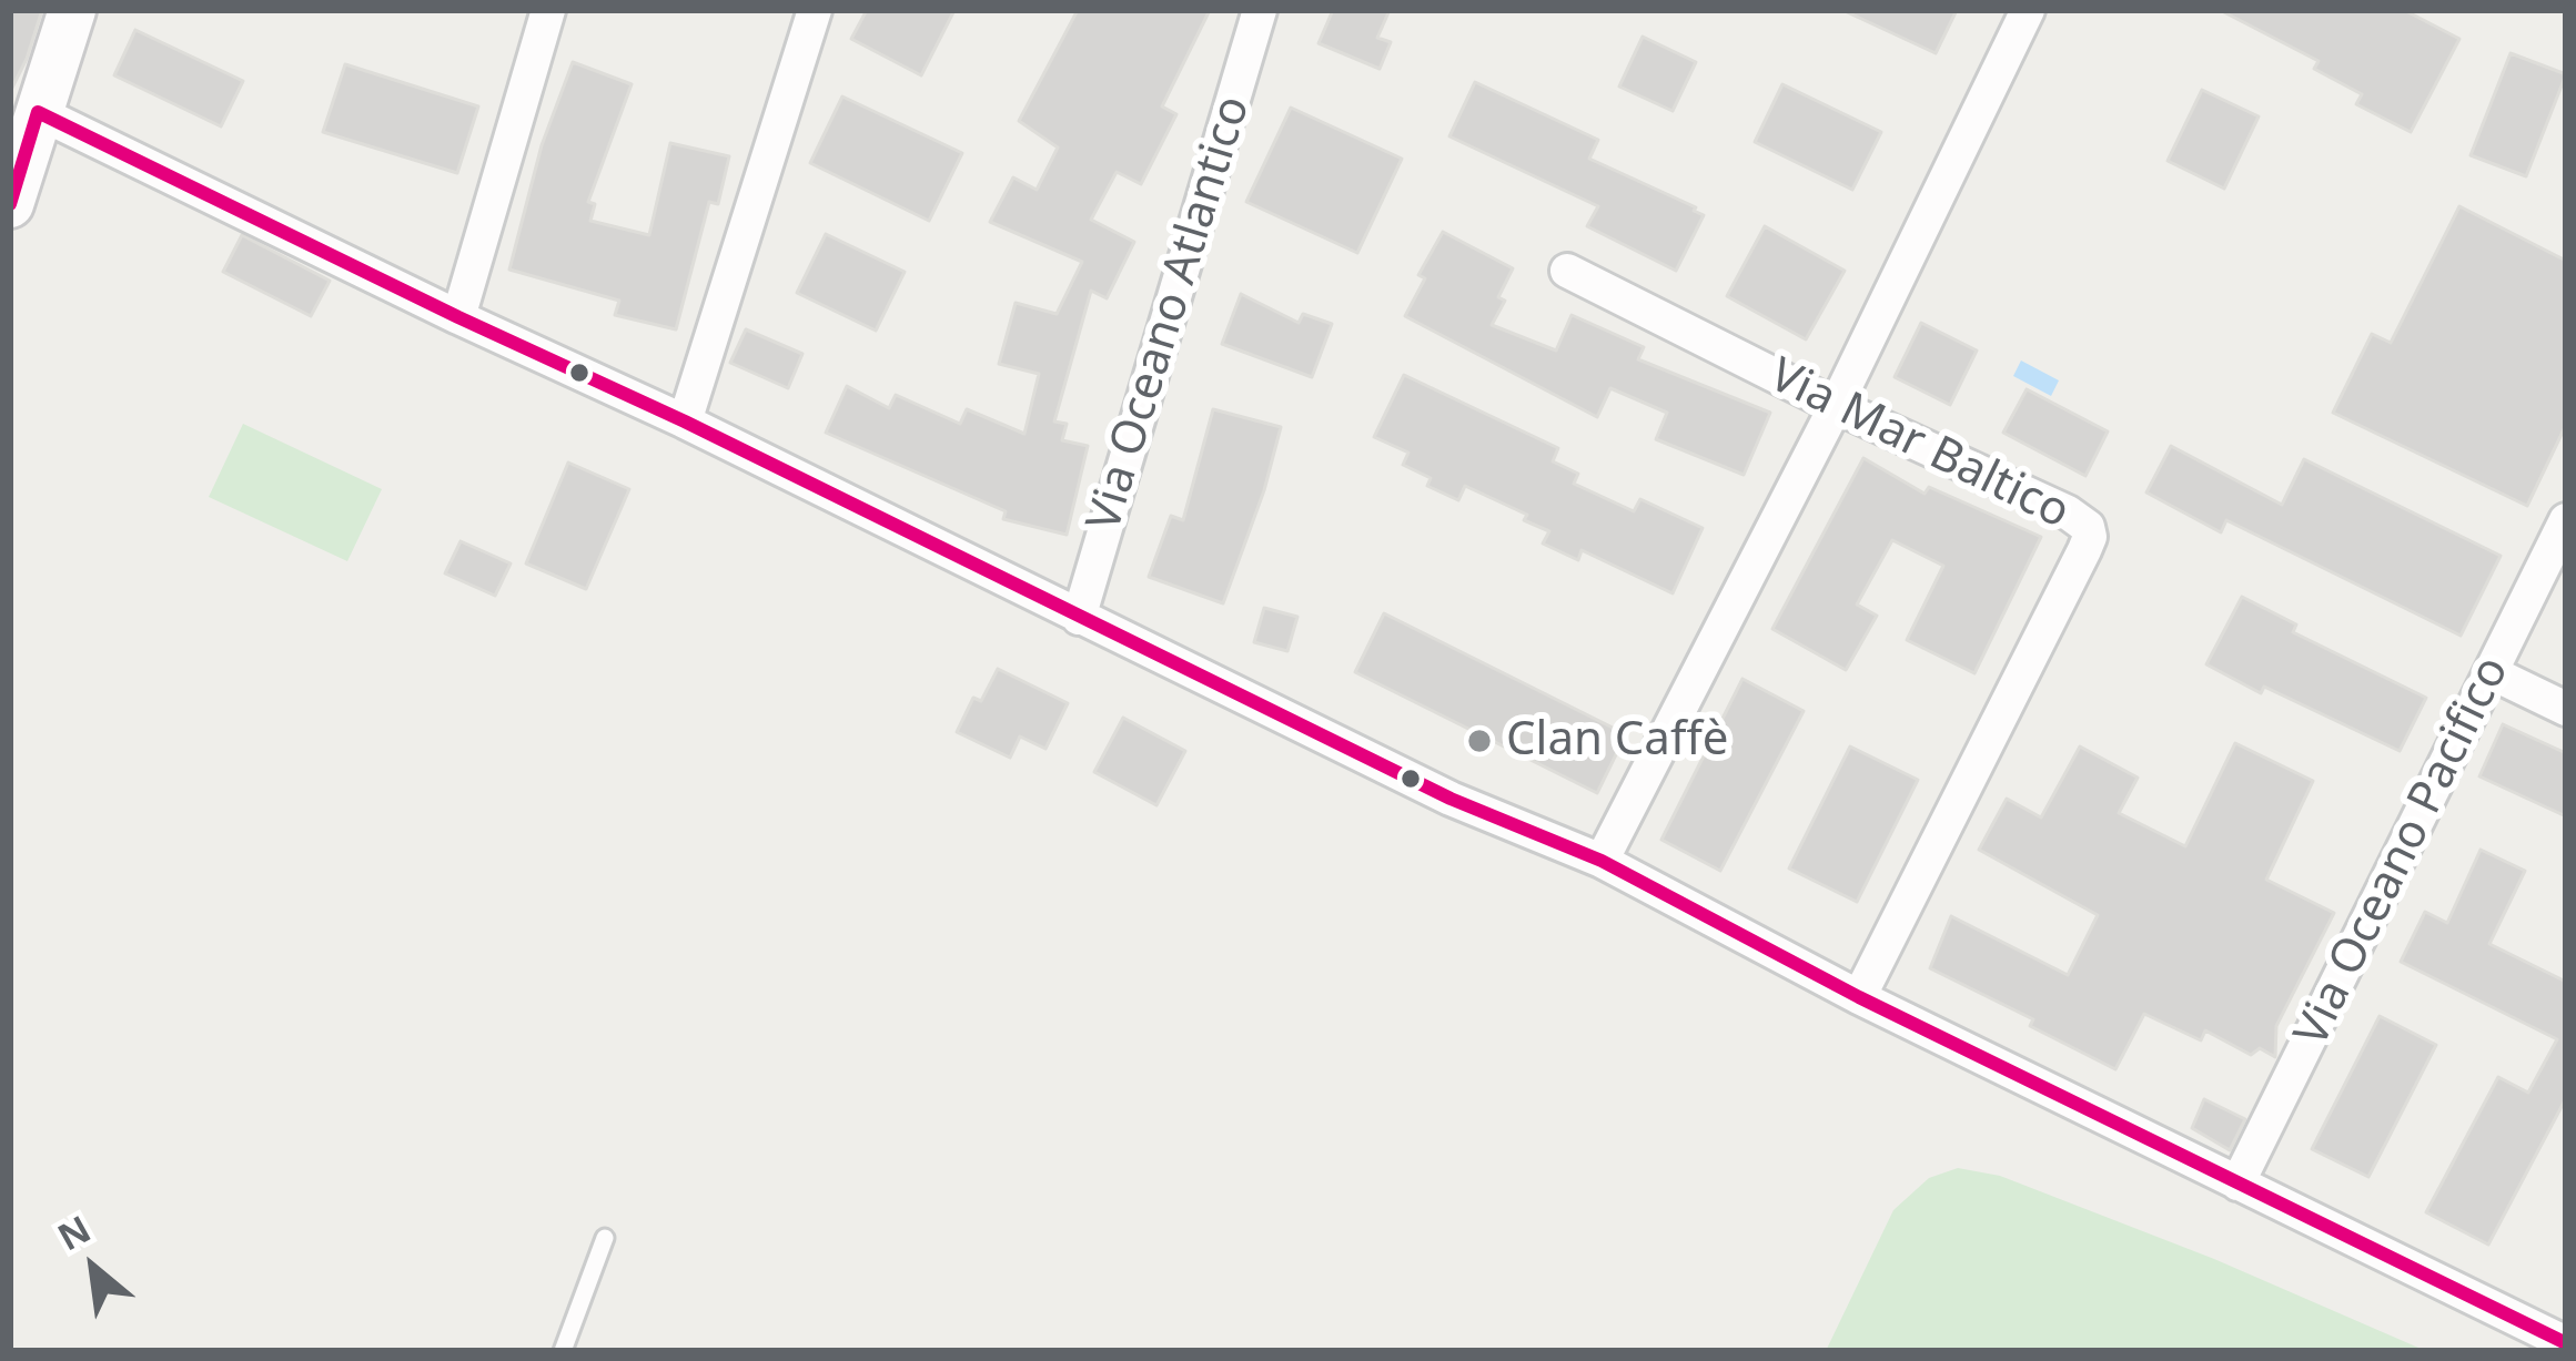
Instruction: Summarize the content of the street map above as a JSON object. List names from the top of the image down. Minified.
{"streets":{"street":["Via Oceano Atlantico","Via Mar Baltico","Via Oceano Pacifico"]},"places":["Clan Caffè"],"north":"top left"}
